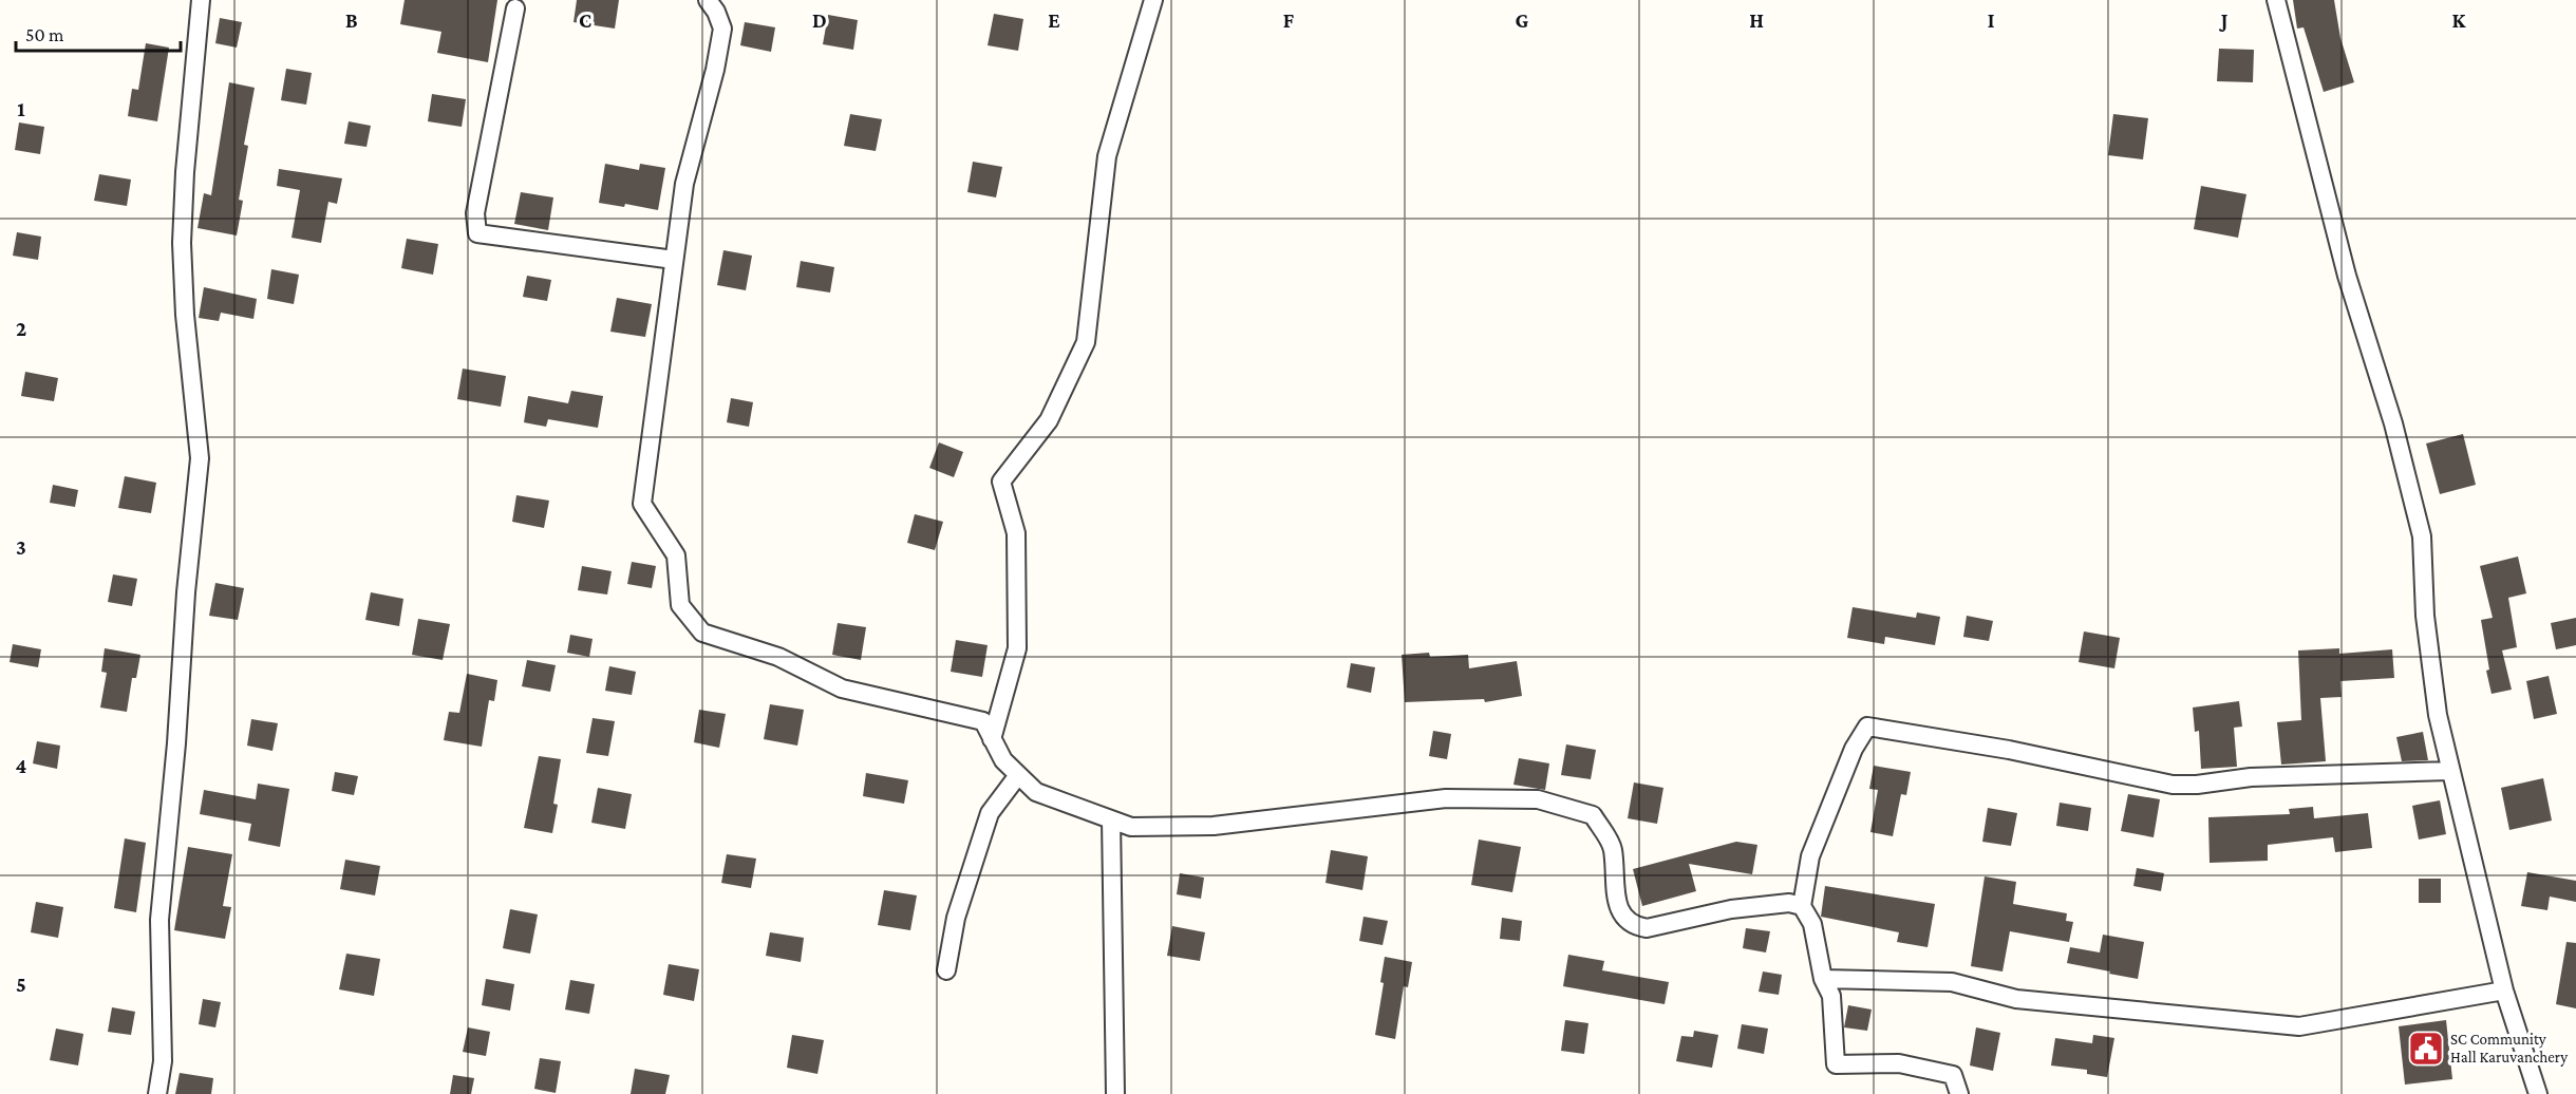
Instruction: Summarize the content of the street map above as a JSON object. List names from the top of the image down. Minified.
{"places":{"public building":["SC Community Hall Karuvanchery"]},"scale_bar":"50 m","grid":{"columns":["B","C","D","E","F","G","H","I","J","K"],"rows":["1","2","3","4","5"]}}
